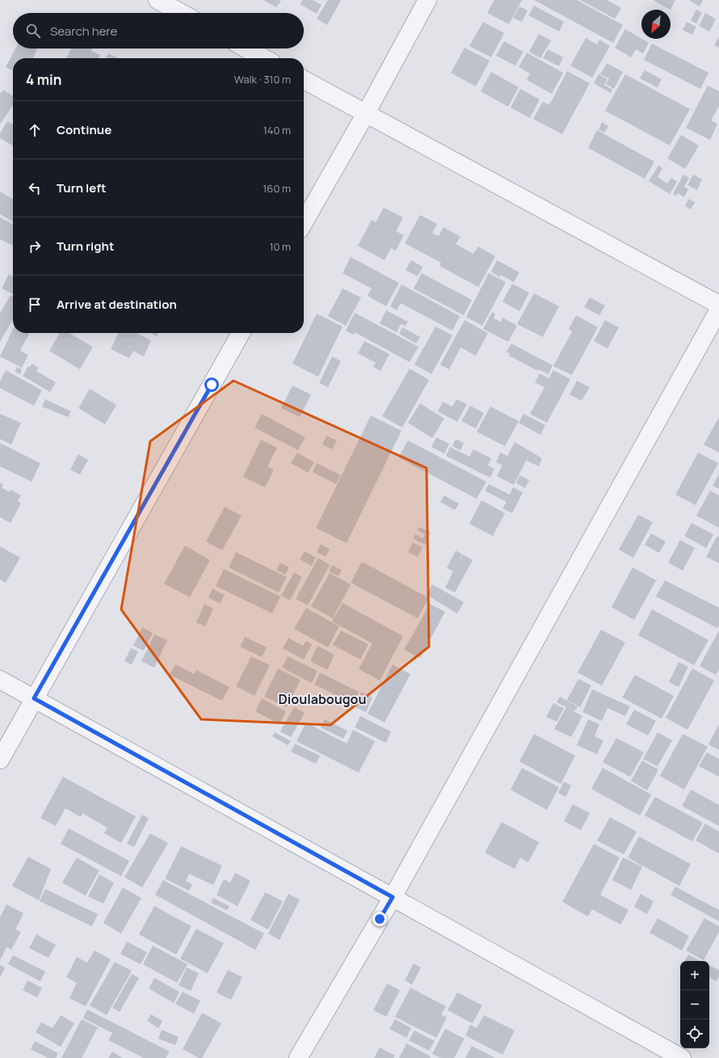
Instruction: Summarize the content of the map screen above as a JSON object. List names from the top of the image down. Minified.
{"districts":["Dioulabougou"],"north":"bottom left","page":{"search":"Search here","heading":["4 min","Walk · 310 m"],"list":[["Continue","140 m"],["Turn left","160 m"],["Turn right","10 m"],"Arrive at destination"],"map_buttons":["+","−"]}}
